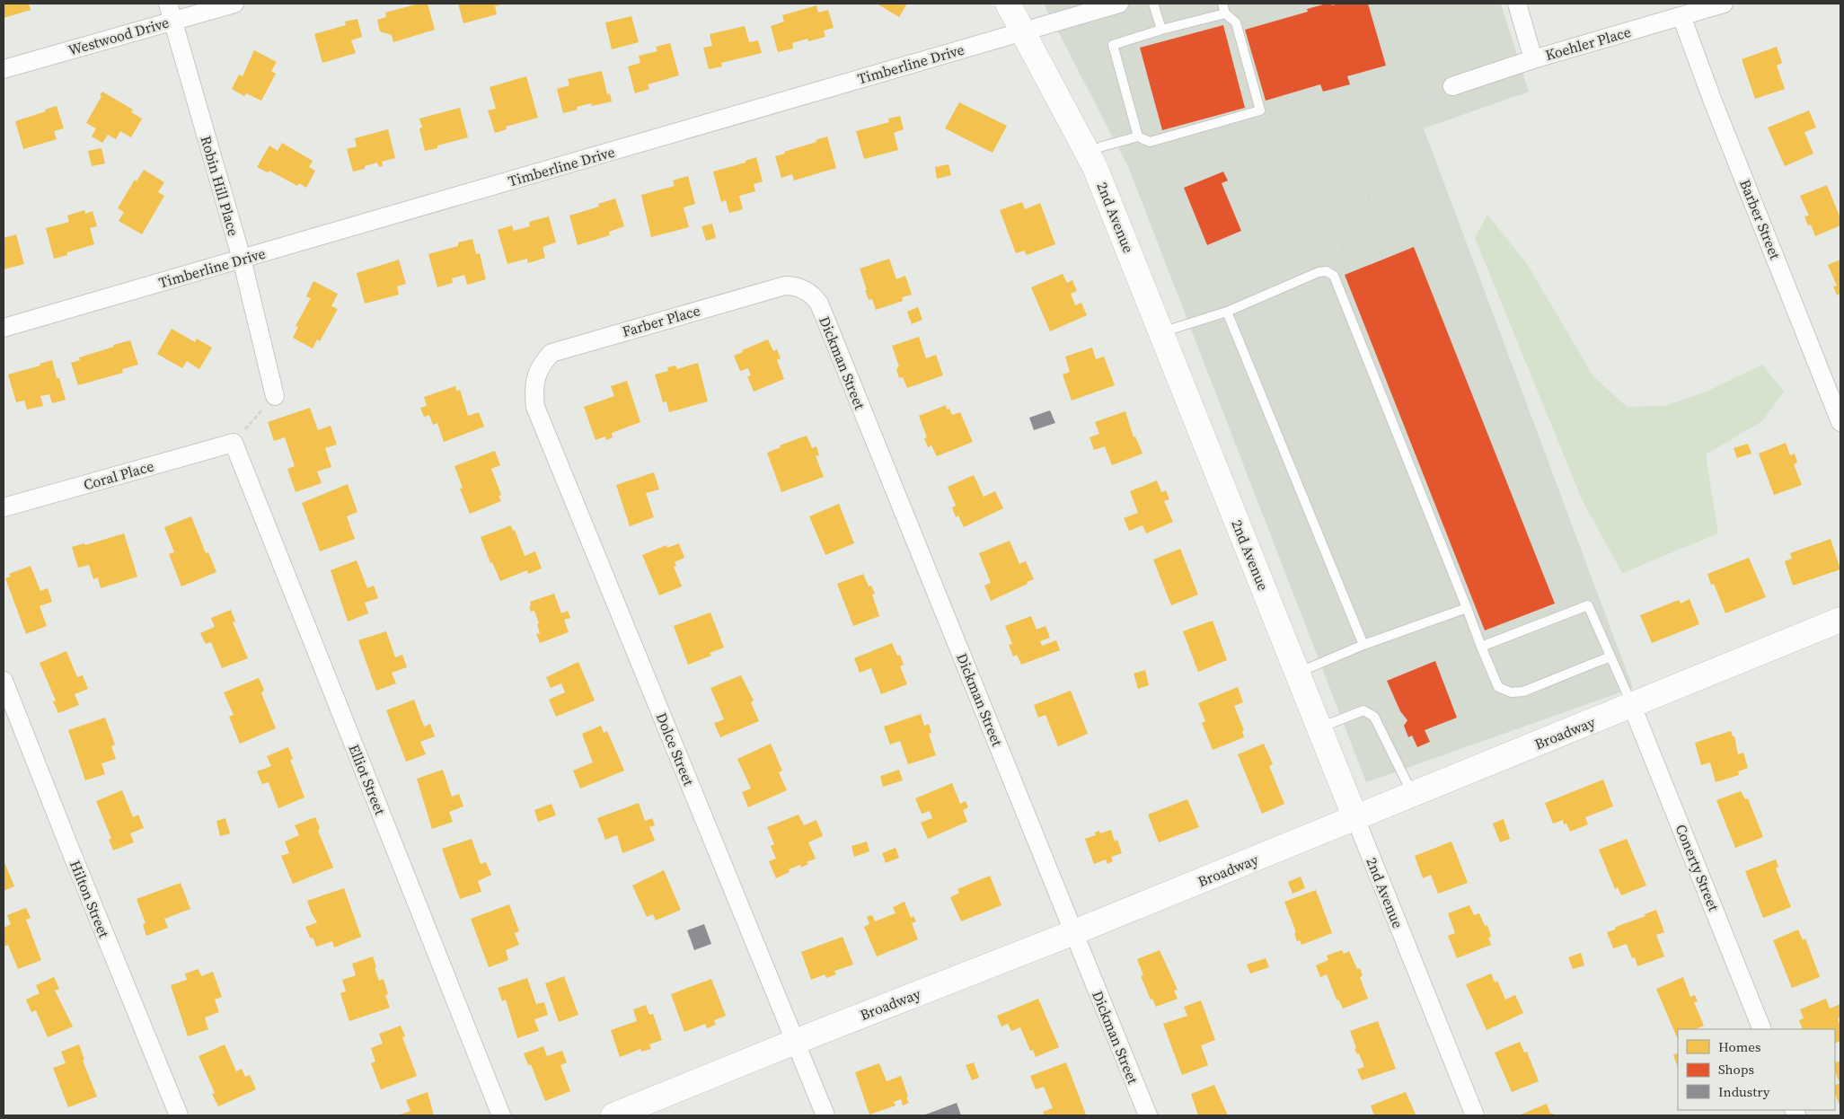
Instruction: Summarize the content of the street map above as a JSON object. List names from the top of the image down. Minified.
{"streets":{"street":["Westwood Drive","Koehler Place","Timberline Drive","Robin Hill Place","2nd Avenue","Barber Street","Farber Place","Dickman Street","Coral Place","Broadway","Dolce Street","Elliot Street","Conerty Street","Hilton Street"]},"crossings":[["Westwood Drive","Robin Hill Place"],["Koehler Place","Barber Street"],["Timberline Drive","Robin Hill Place"],["Timberline Drive","2nd Avenue"],["2nd Avenue","Broadway"],["Farber Place","Dickman Street"],["Farber Place","Dolce Street"],["Dickman Street","Broadway"],["Coral Place","Elliot Street"],["Broadway","Dolce Street"],["Broadway","Conerty Street"]],"legend":["Homes","Shops","Industry"]}
